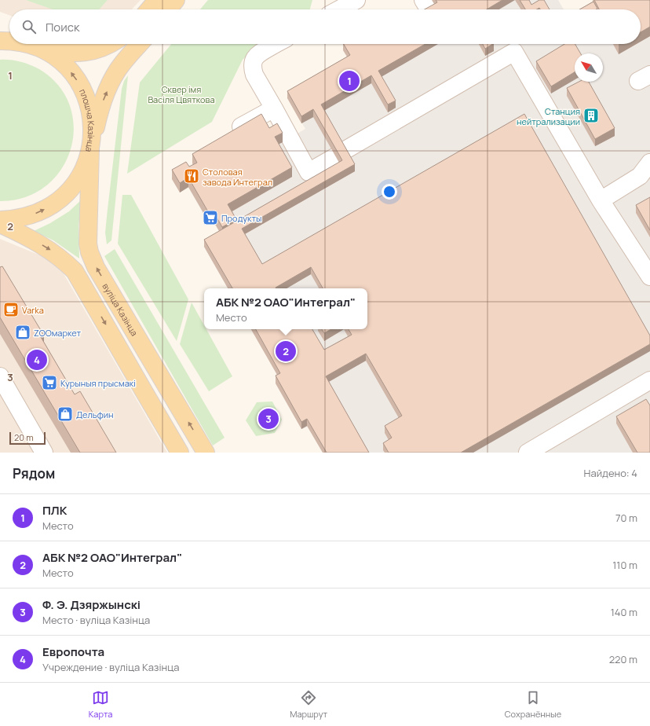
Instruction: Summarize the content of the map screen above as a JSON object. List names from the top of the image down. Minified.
{"streets":{"main road":["плошча Казінца","вуліца Казінца"]},"crossings":[["плошча Казінца","вуліца Казінца"]],"parks":["Сквер імя Васіля Цвяткова"],"places":{"building":["Станция нейтрализации"],"restaurant":["Столовая завода Интеграл"],"supermarket":["Продукты","Курыныя прысмакі"],"cafe":["Varka"],"shop":["ZOOмаркет","Дельфин"]},"scale_bar":"20 m","north":"top left","page":{"search":"Поиск","pins":["1","2","4","3"],"popup":["АБК №2 ОАО\"Интеграл\"","Место"],"scale":"20 m","heading":["Рядом","Найдено: 4"],"list":[{"mark":"1","name":"ПЛК","note":"Место","value":"70 m"},{"mark":"2","name":"АБК №2 ОАО\"Интеграл\"","note":"Место","value":"110 m"},{"mark":"3","name":"Ф. Э. Дзяржынскі","note":"Место · вуліца Казінца","value":"140 m"},{"mark":"4","name":"Европочта","note":"Учреждение · вуліца Казінца","value":"220 m"}],"nav":["Карта","Маршрут","Сохранённые"]},"grid":{"rows":["1","2","3"]}}
